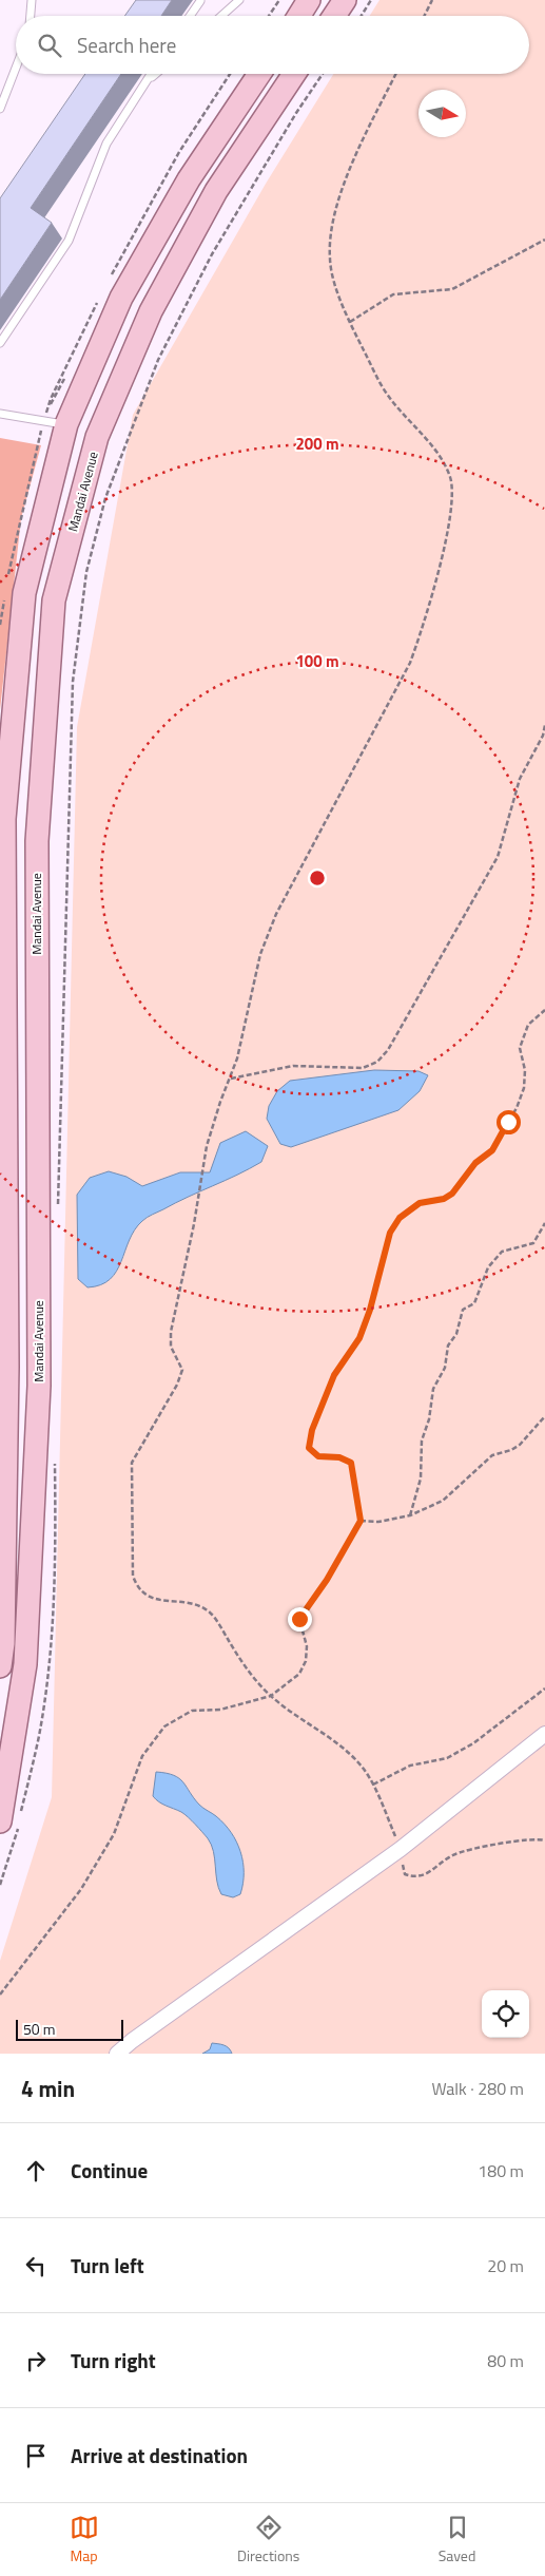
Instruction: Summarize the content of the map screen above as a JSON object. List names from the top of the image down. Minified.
{"streets":{"main road":["Mandai Avenue"]},"scale_bar":"50 m","north":"right","page":{"search":"Search here","scale":"50 m","heading":["4 min","Walk · 280 m"],"list":[["Continue","180 m"],["Turn left","20 m"],["Turn right","80 m"],"Arrive at destination"],"nav":["Map","Directions","Saved"]},"rings":["200 m","100 m"]}
